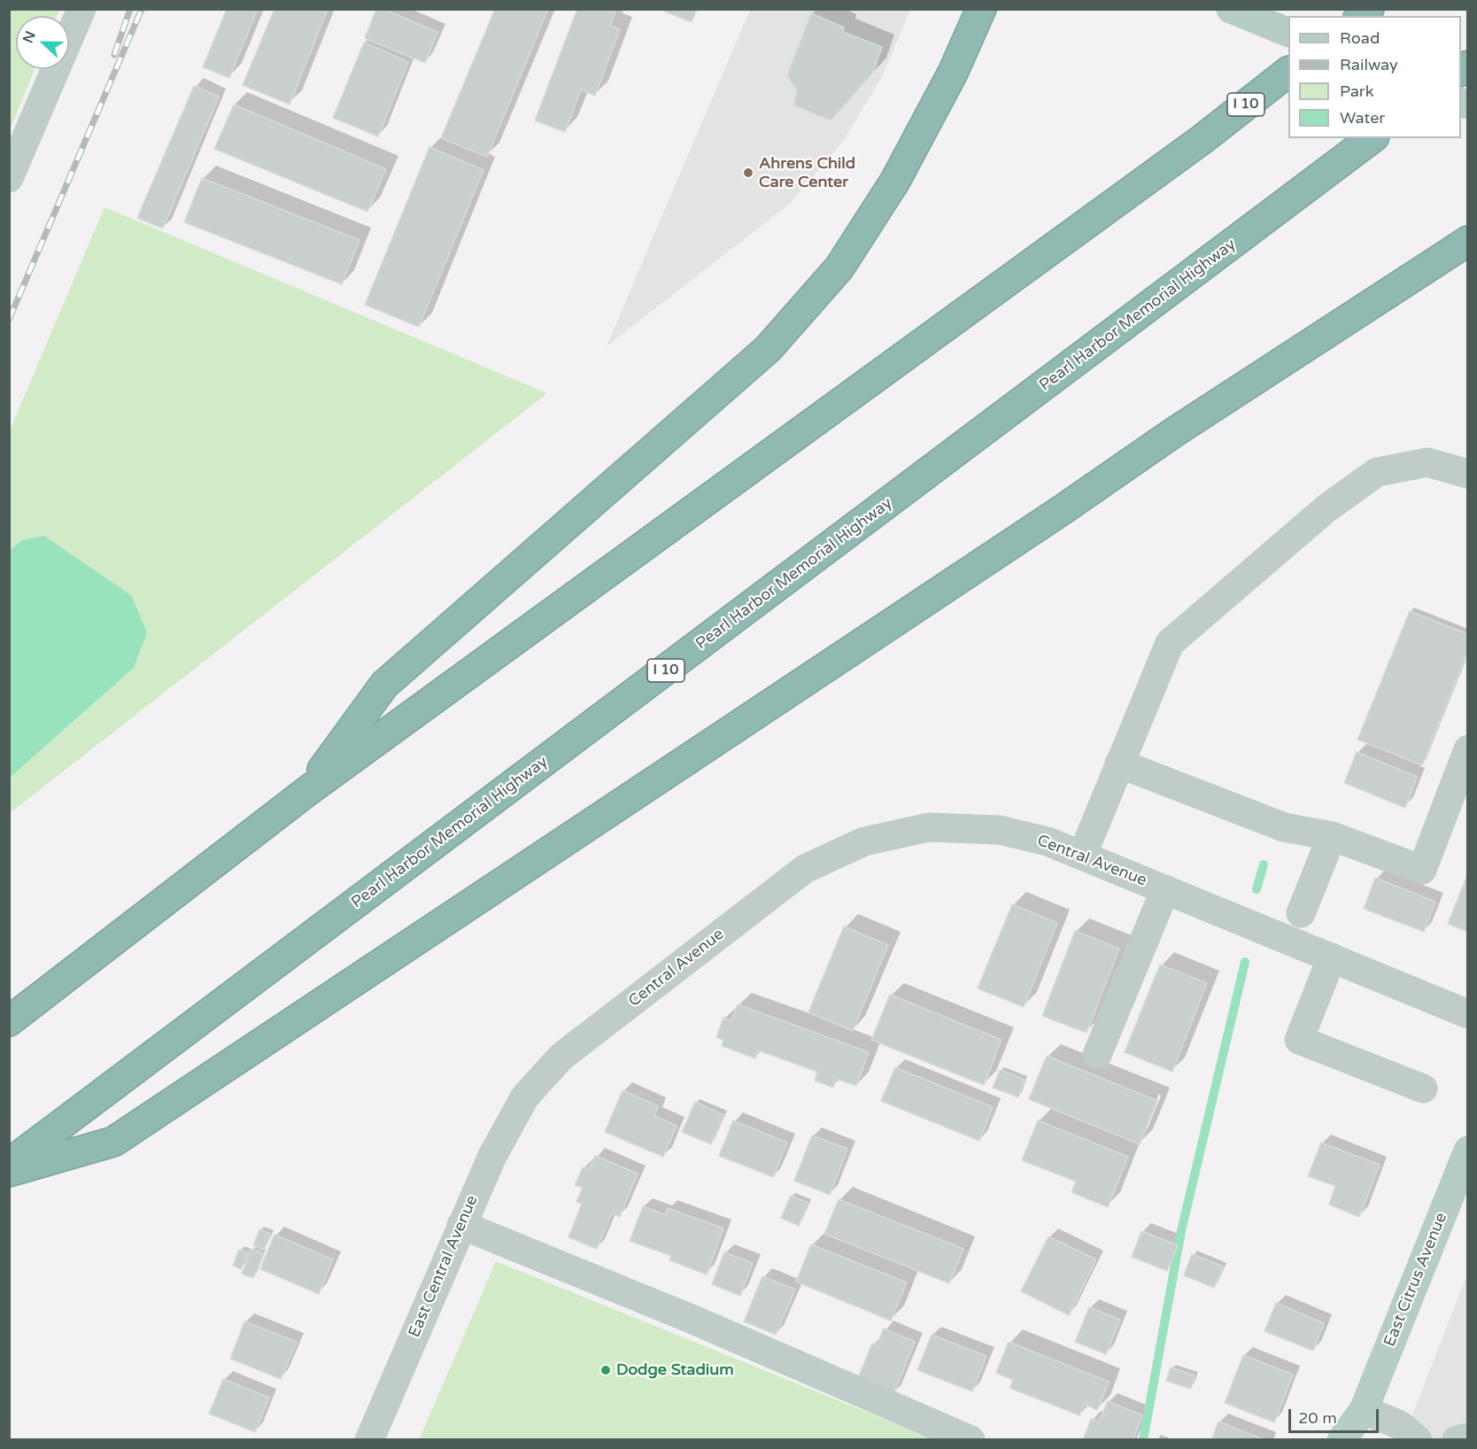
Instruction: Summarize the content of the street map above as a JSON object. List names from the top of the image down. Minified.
{"streets":{"highway":["I 10","Pearl Harbor Memorial Highway"],"main road":["East Citrus Avenue"],"street":["Central Avenue","East Central Avenue"]},"crossings":[["Central Avenue","East Central Avenue"]],"places":["Ahrens Child Care Center","Dodge Stadium"],"legend":["Road","Railway","Park","Water"],"scale_bar":"20 m","north":"left"}
